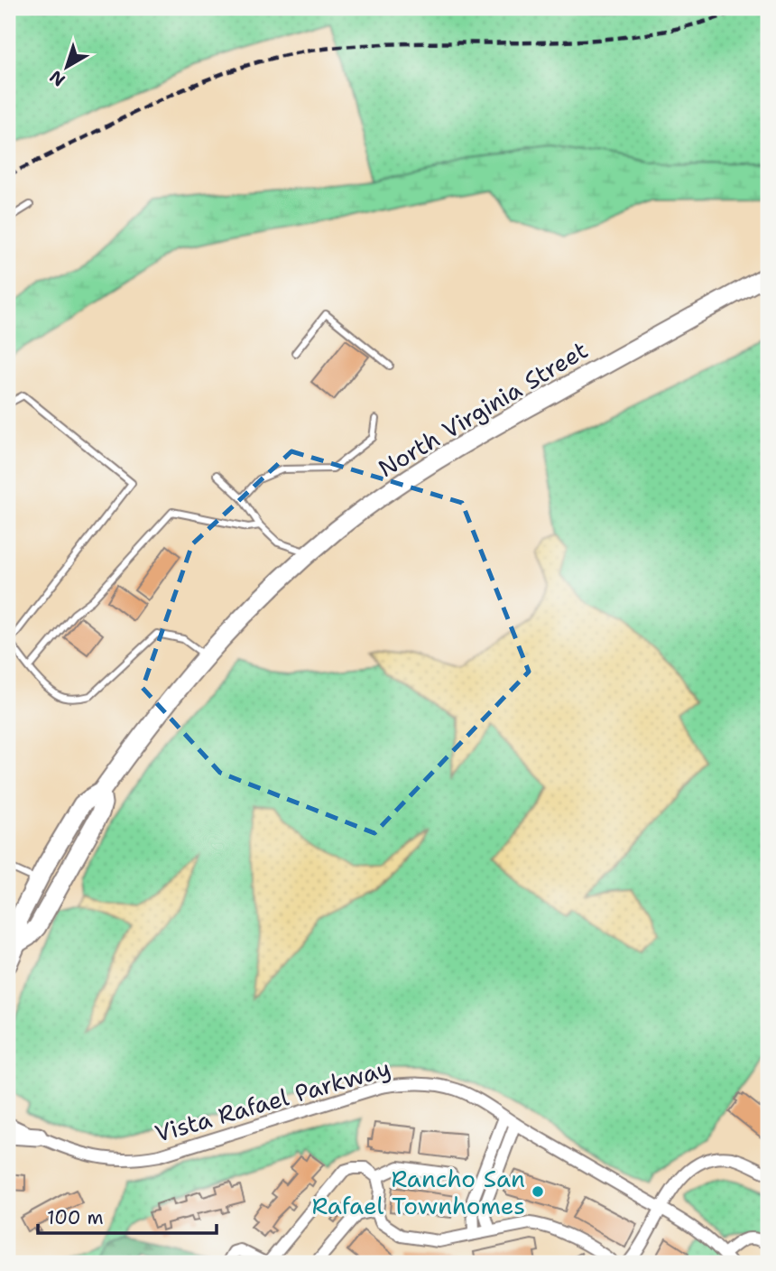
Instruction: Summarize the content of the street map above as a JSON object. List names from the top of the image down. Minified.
{"streets":{"main road":["North Virginia Street"],"street":["Vista Rafael Parkway"]},"places":["Rancho San Rafael Townhomes"],"scale_bar":"100 m","north":"bottom left"}
